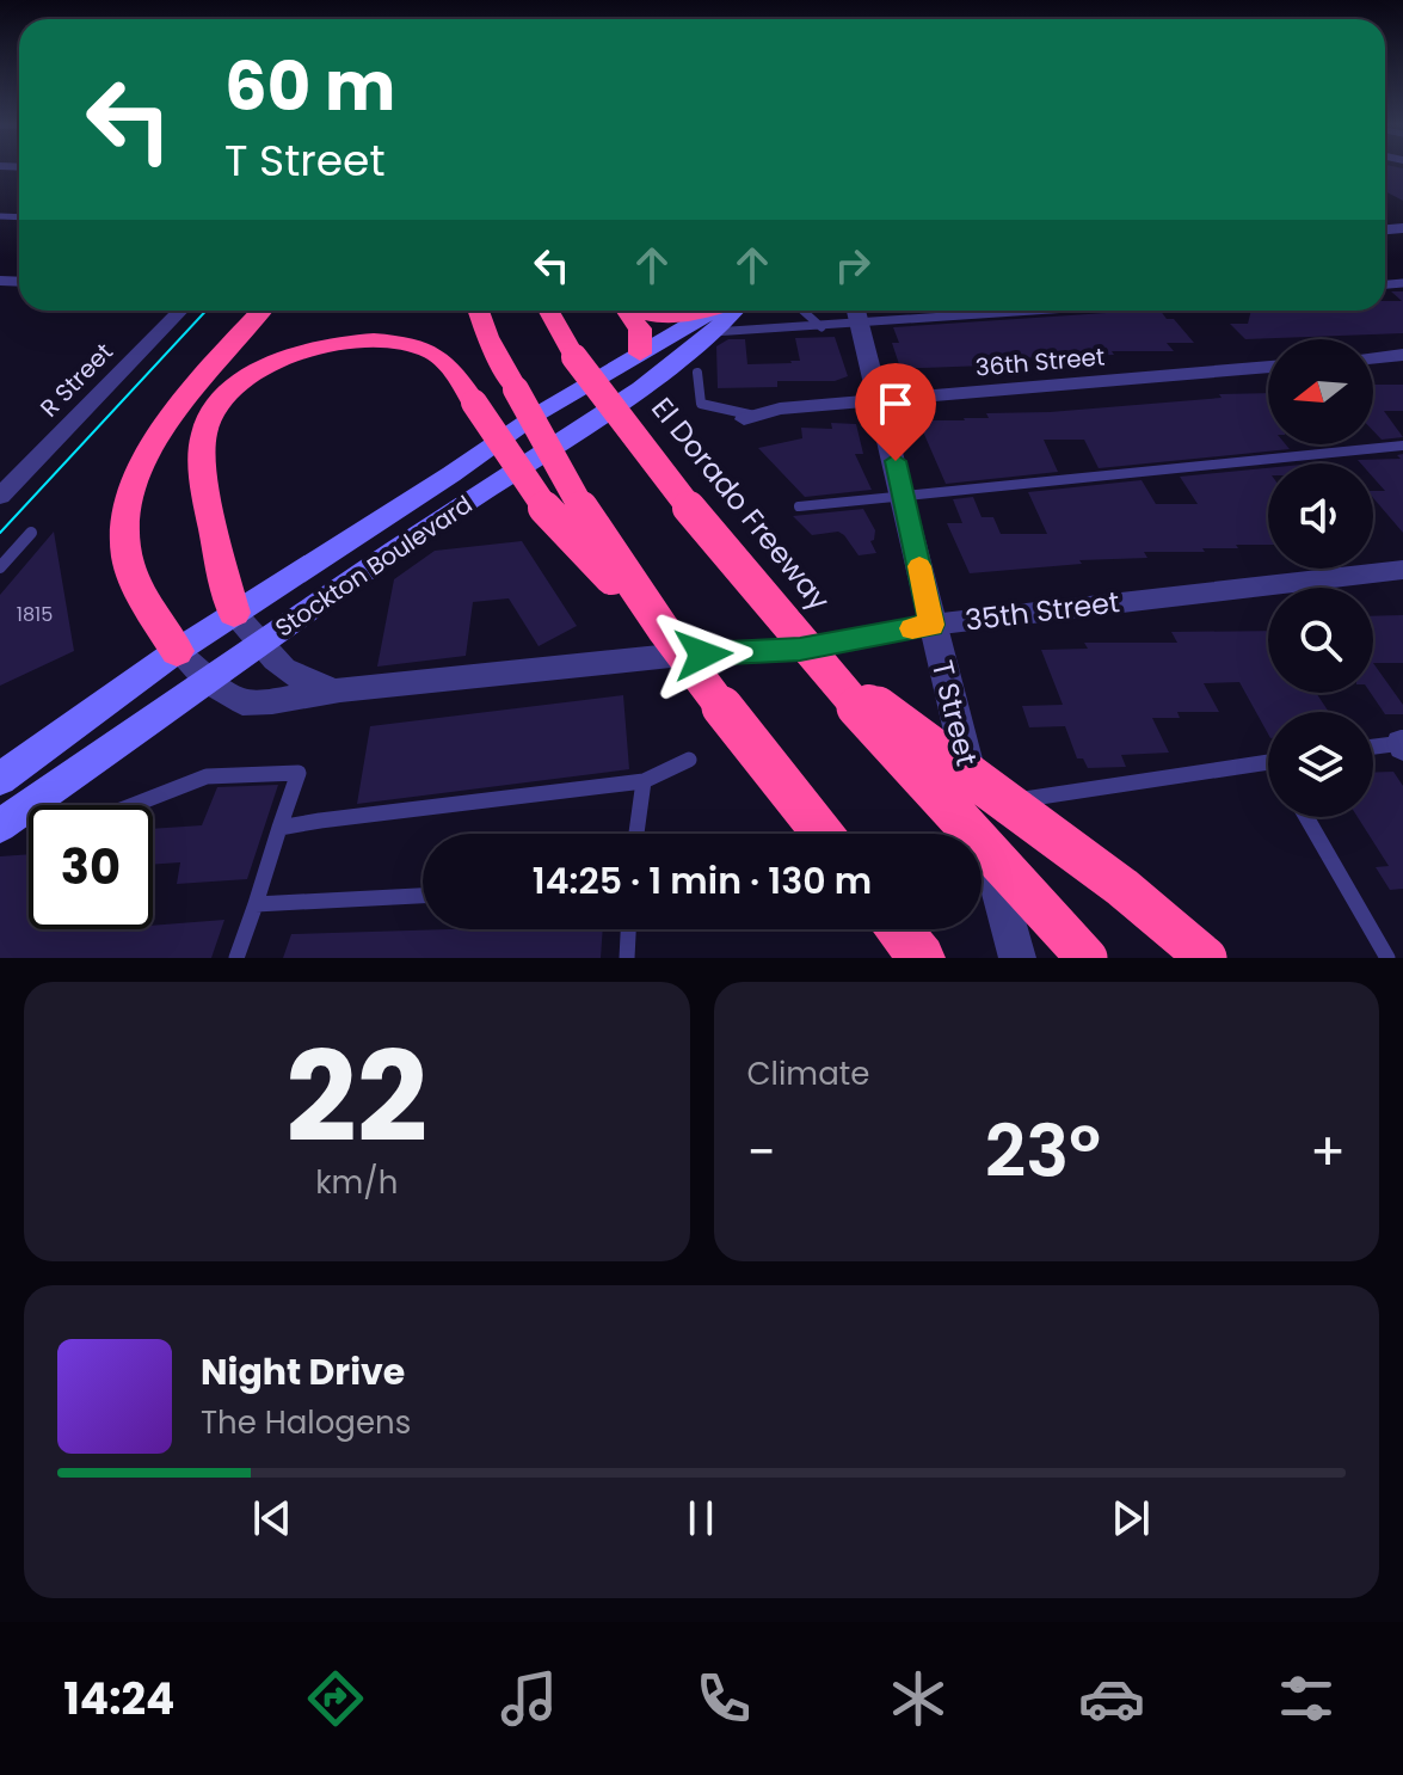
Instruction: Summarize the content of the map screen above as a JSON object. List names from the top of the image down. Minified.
{"streets":{"highway":["El Dorado Freeway"],"main road":["Stockton Boulevard"],"street":["36th Street","R Street","35th Street","T Street"]},"crossings":[["36th Street","T Street"],["Stockton Boulevard","35th Street"],["35th Street","T Street"]],"house_numbers":["1815"],"north":"left","page":{"turn":["60 m","T Street"],"limit":"30","trip":"14:25 · 1 min · 130 m","tile":[["22","km/h"],"Climate"],"heat":["−","23°","+"],"song":["Night Drive","The Halogens"],"tabs":"14:24"}}
